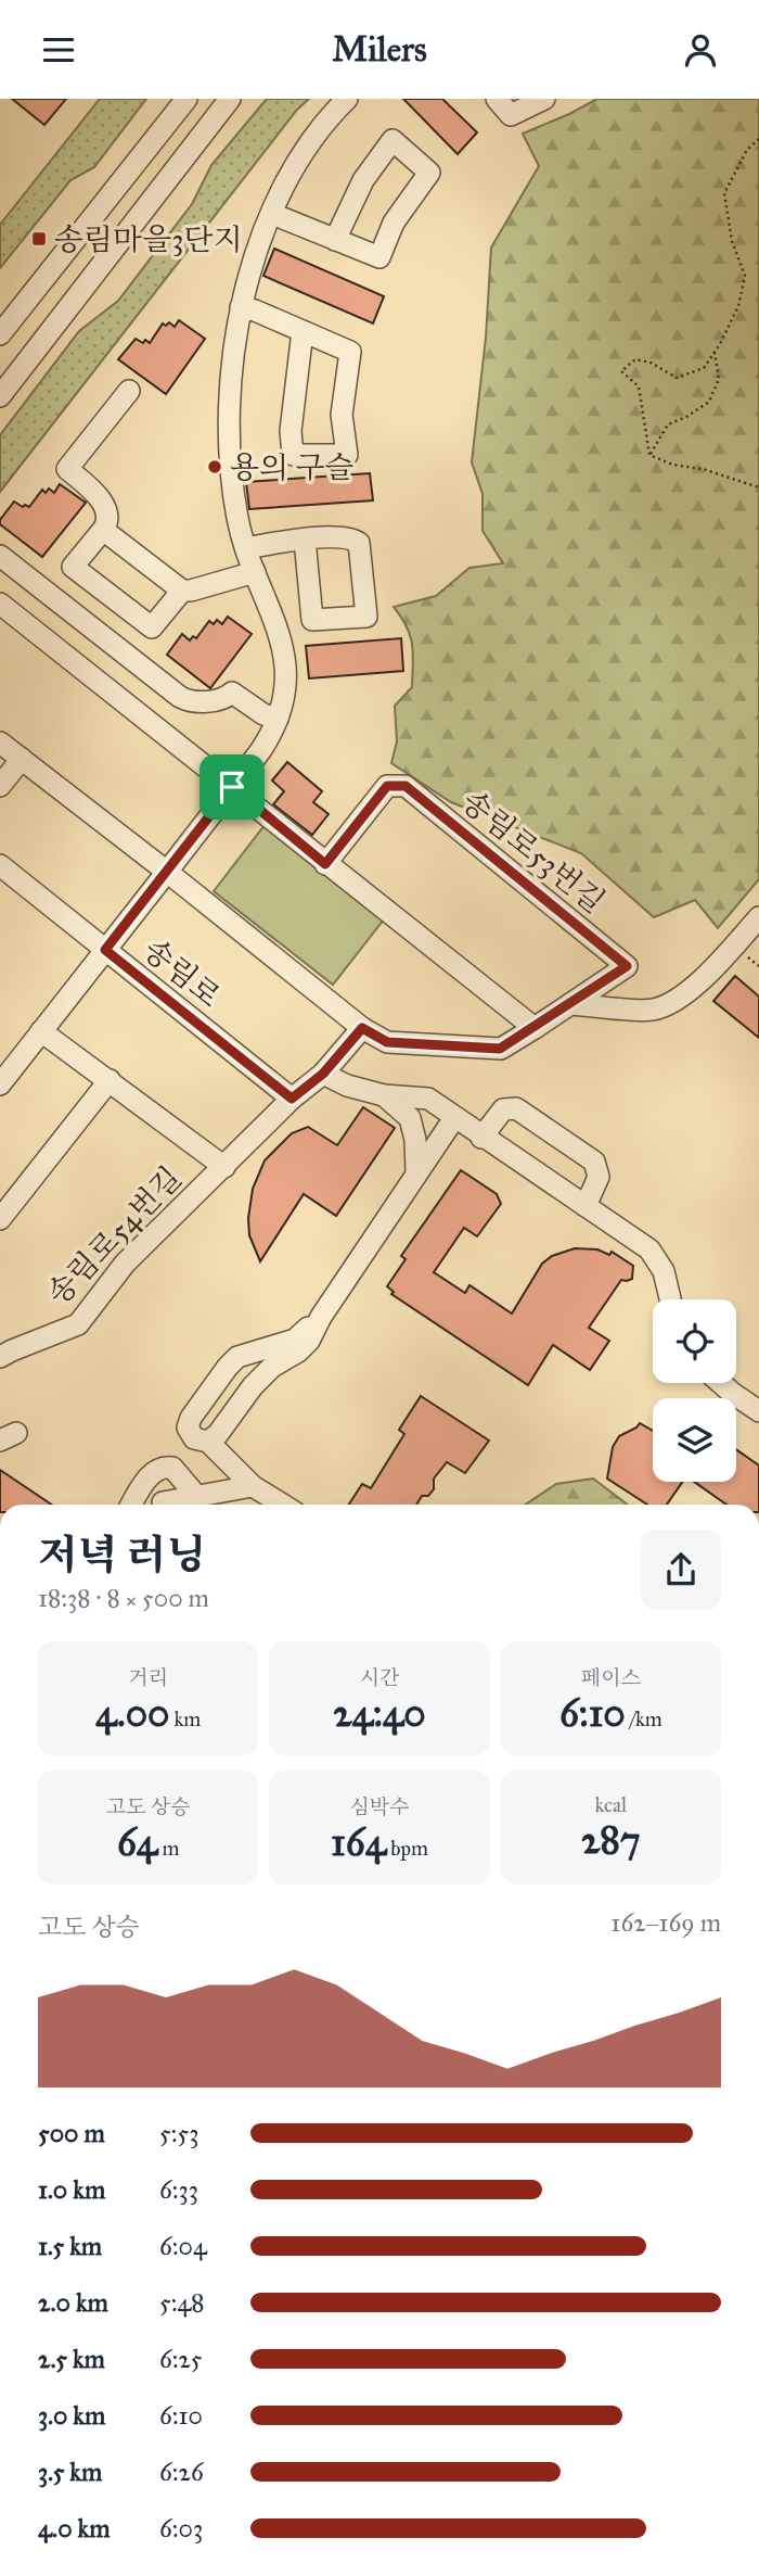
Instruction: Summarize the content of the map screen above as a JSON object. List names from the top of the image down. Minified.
{"streets":{"street":["송림로53번길","송림로","송림로54번길"]},"crossings":[["송림로","송림로54번길"]],"places":{"transit":["송림마을3단지"],"other":["용의 구슬"]},"page":{"header":"Milers","heading":["저녁 러닝","18:38 · 8 × 500 m"],"stats":[["거리","4.00 km"],["시간","24:40"],["페이스","6:10 /km"],["고도 상승","64 m"],["심박수","164 bpm"],["kcal","287"]],"chart":["고도 상승","162–169 m"],"list":[{"name":"500 m","note":"5:53"},{"name":"1.0 km","note":"6:33"},{"name":"1.5 km","note":"6:04"},{"name":"2.0 km","note":"5:48"},{"name":"2.5 km","note":"6:25"},{"name":"3.0 km","note":"6:10"},{"name":"3.5 km","note":"6:26"},{"name":"4.0 km","note":"6:03"}]}}
